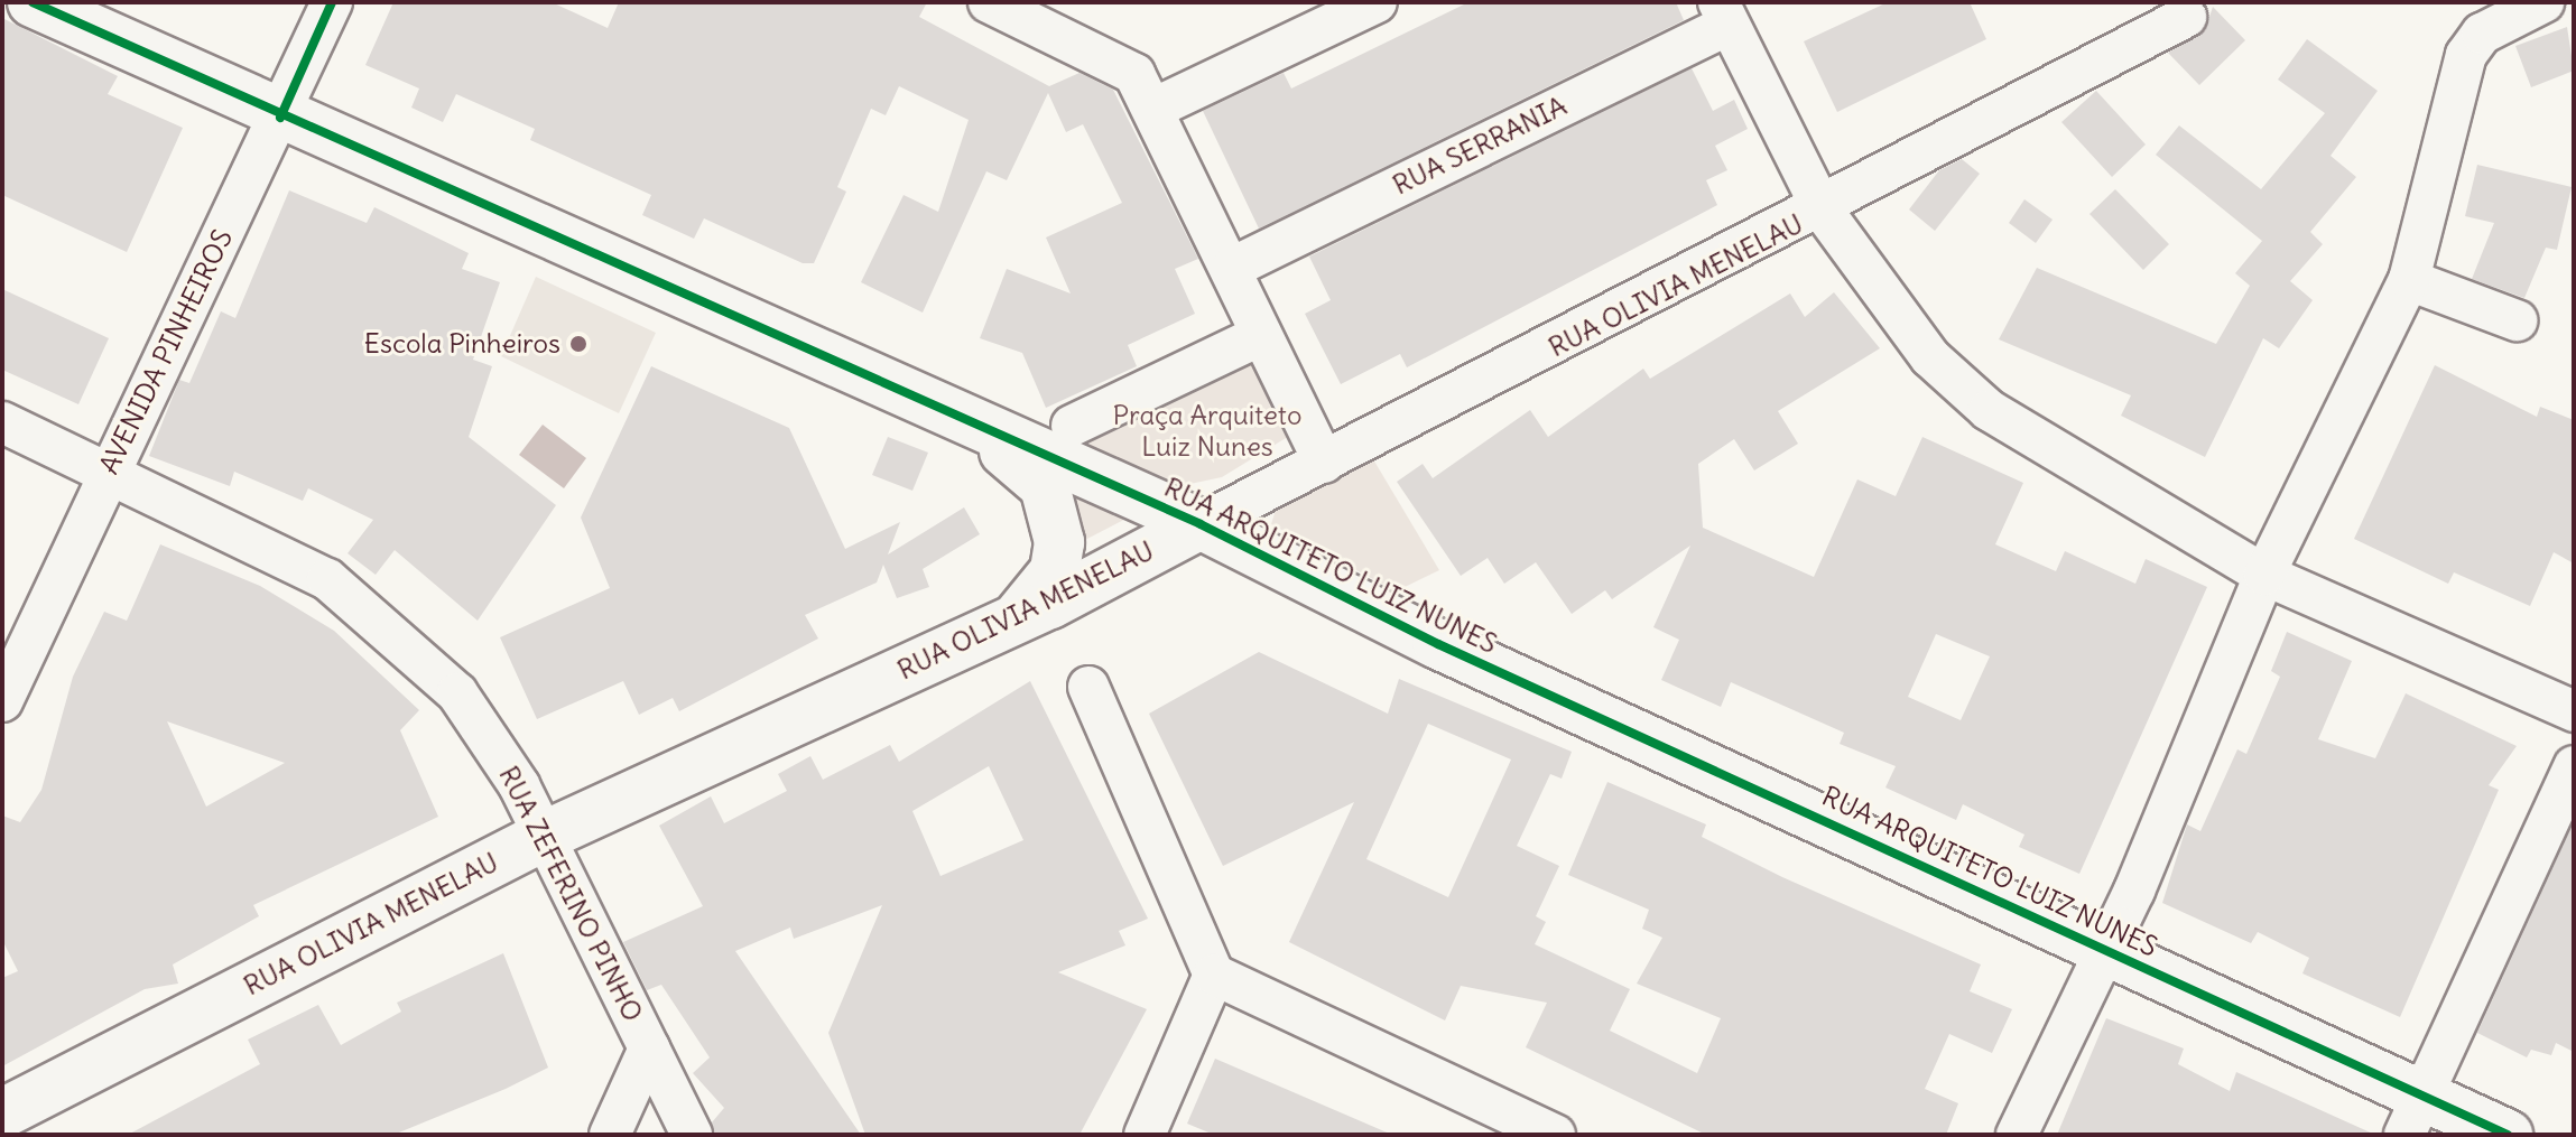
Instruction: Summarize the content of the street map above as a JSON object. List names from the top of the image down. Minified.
{"streets":{"main road":["RUA OLIVIA MENELAU","RUA ARQUITETO LUIZ NUNES"],"street":["RUA SERRANIA","AVENIDA PINHEIROS","RUA ZEFERINO PINHO"]},"crossings":[["RUA OLIVIA MENELAU","RUA ARQUITETO LUIZ NUNES"],["RUA OLIVIA MENELAU","RUA ZEFERINO PINHO"],["AVENIDA PINHEIROS","RUA ARQUITETO LUIZ NUNES"],["AVENIDA PINHEIROS","RUA ZEFERINO PINHO"]],"parks":["Praça Arquiteto Luiz Nunes"],"places":["Escola Pinheiros"]}
